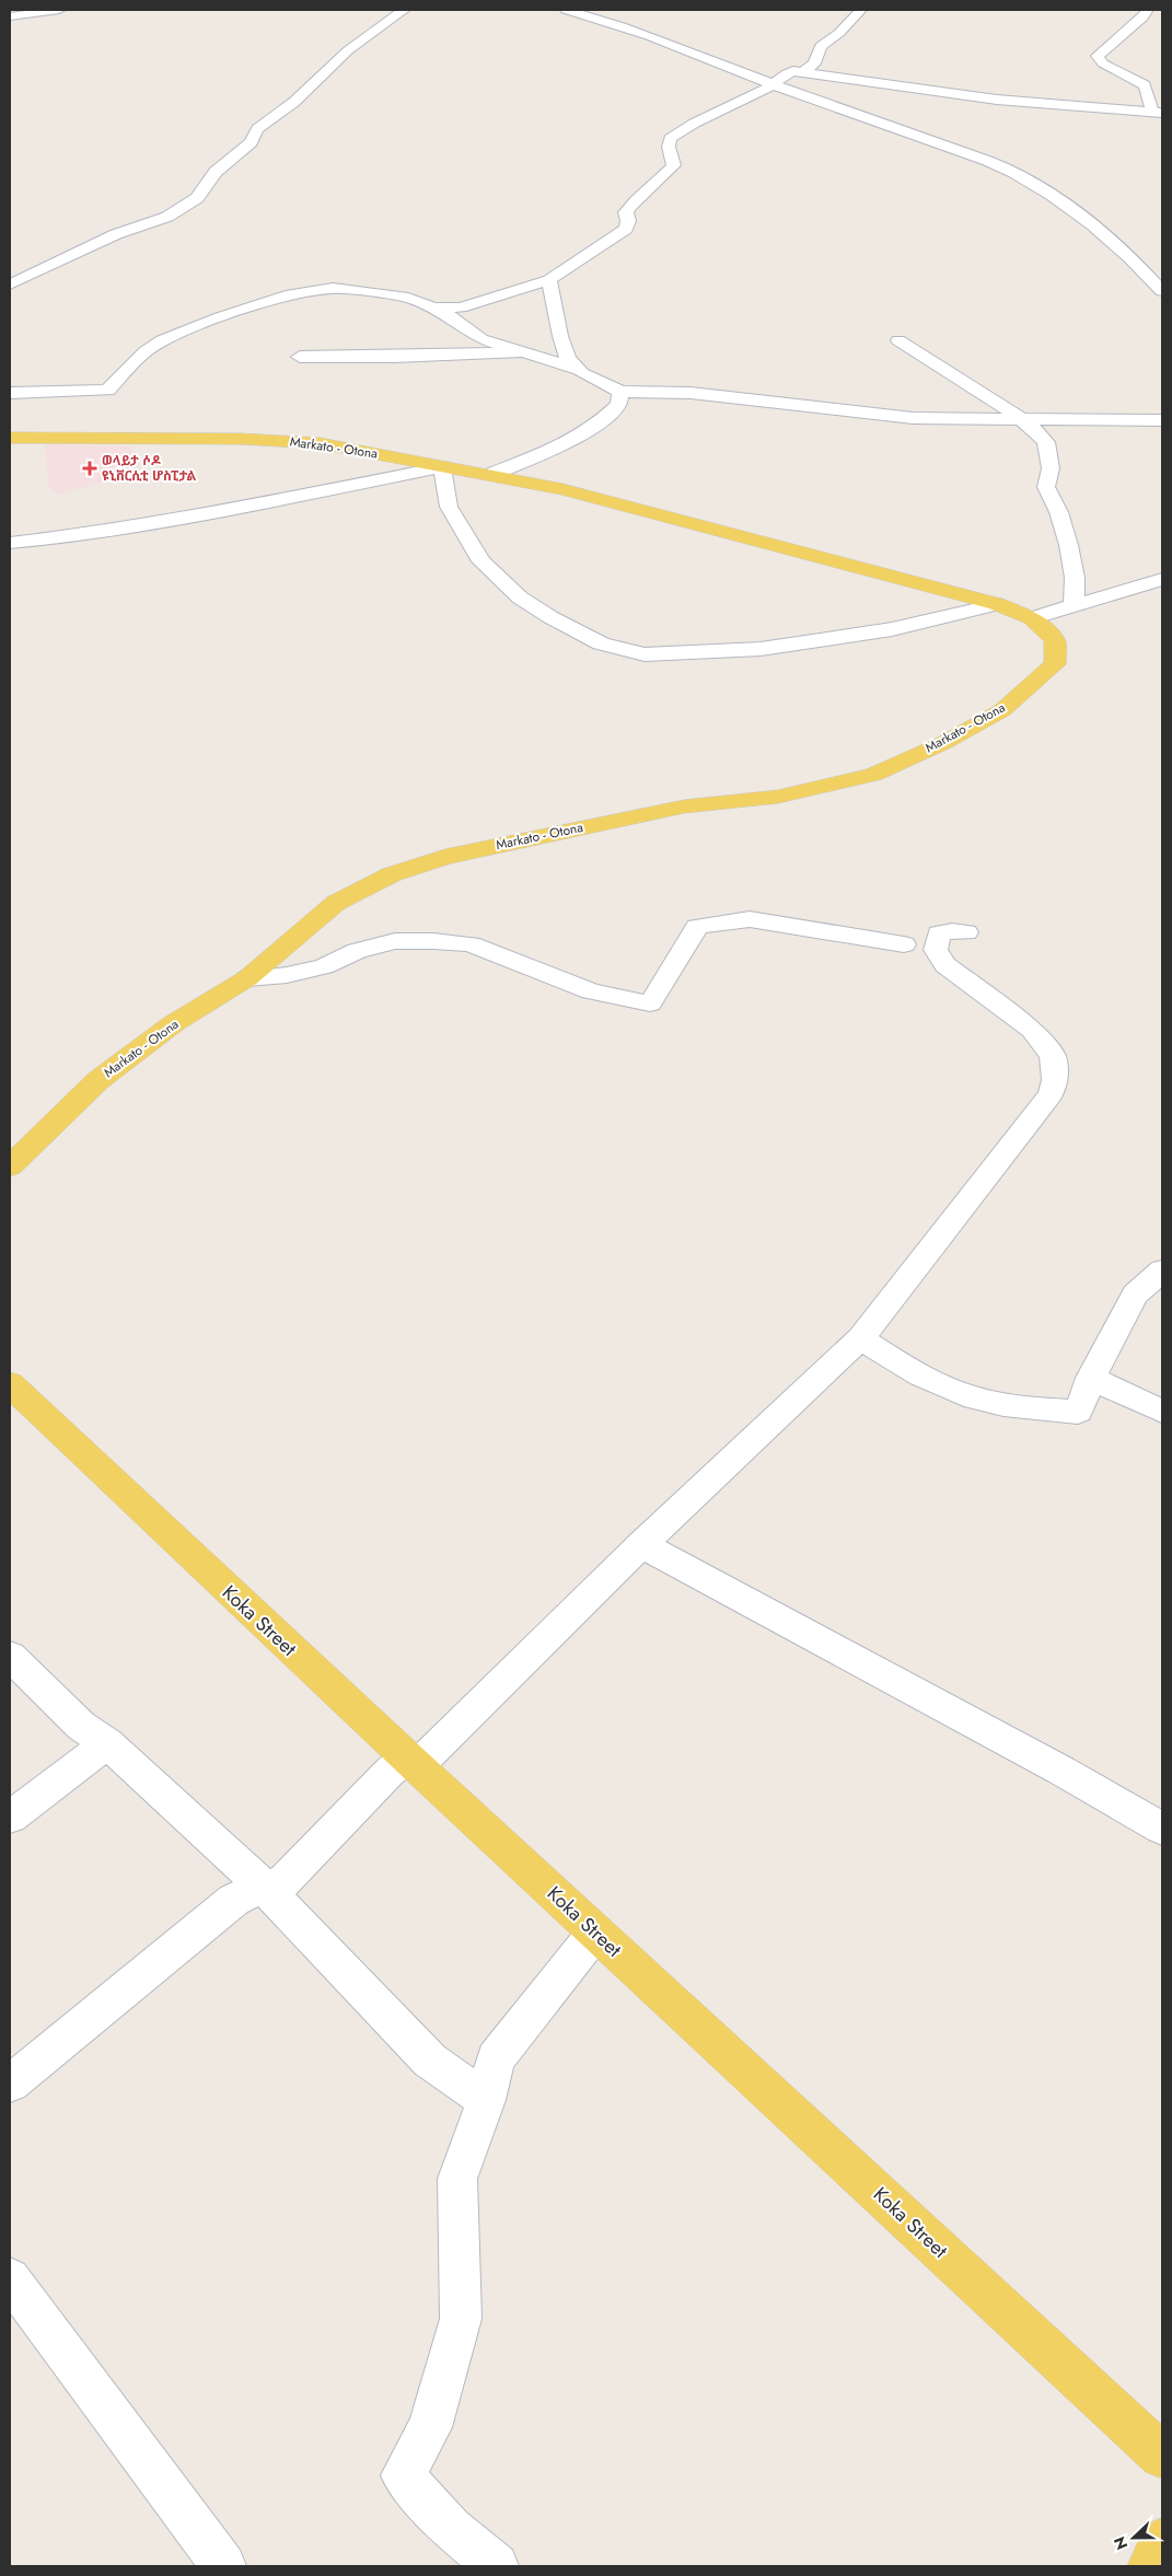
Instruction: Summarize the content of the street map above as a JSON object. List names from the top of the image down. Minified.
{"streets":{"main road":["Markato - Otona","Koka Street"]},"places":{"health":["ወላይታ ሶዶ ዩኒቨርሲቲ ሆስፒታል"]},"north":"left"}
